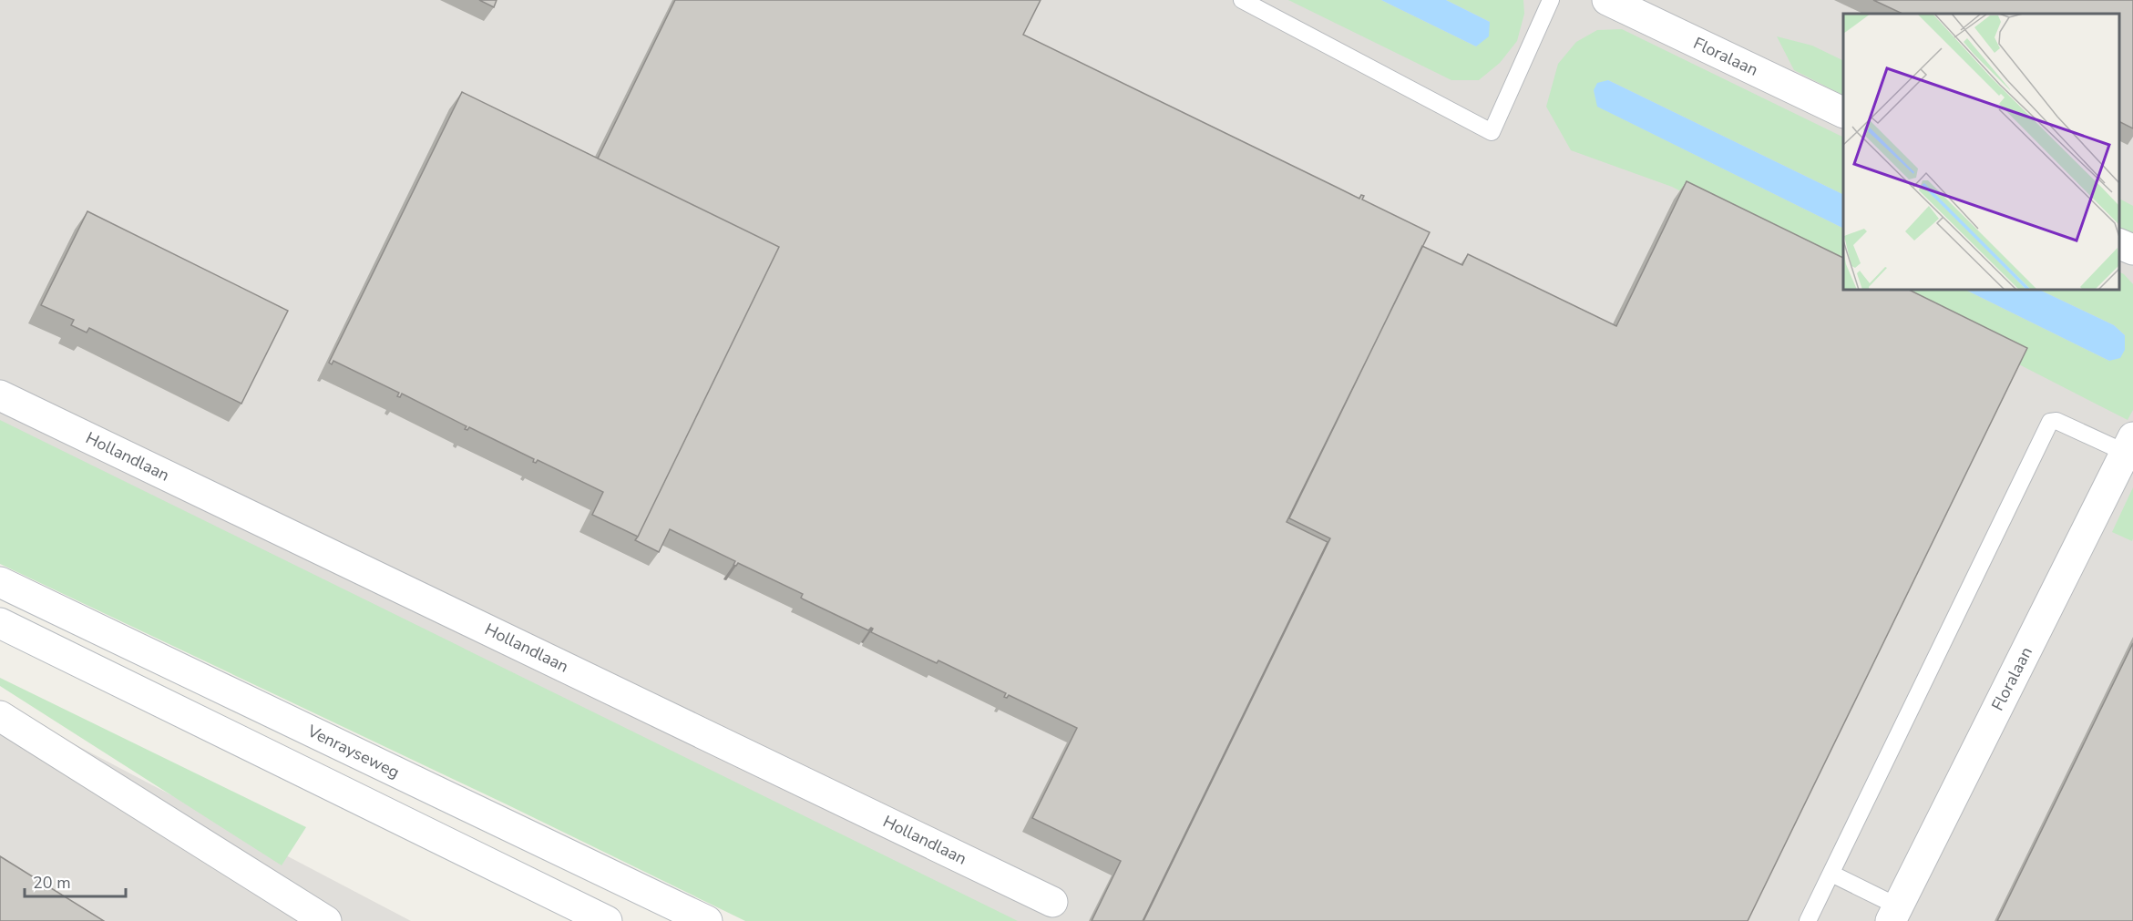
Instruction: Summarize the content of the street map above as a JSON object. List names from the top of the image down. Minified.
{"streets":{"street":["Floralaan","Hollandlaan","Venrayseweg"]},"scale_bar":"20 m"}
